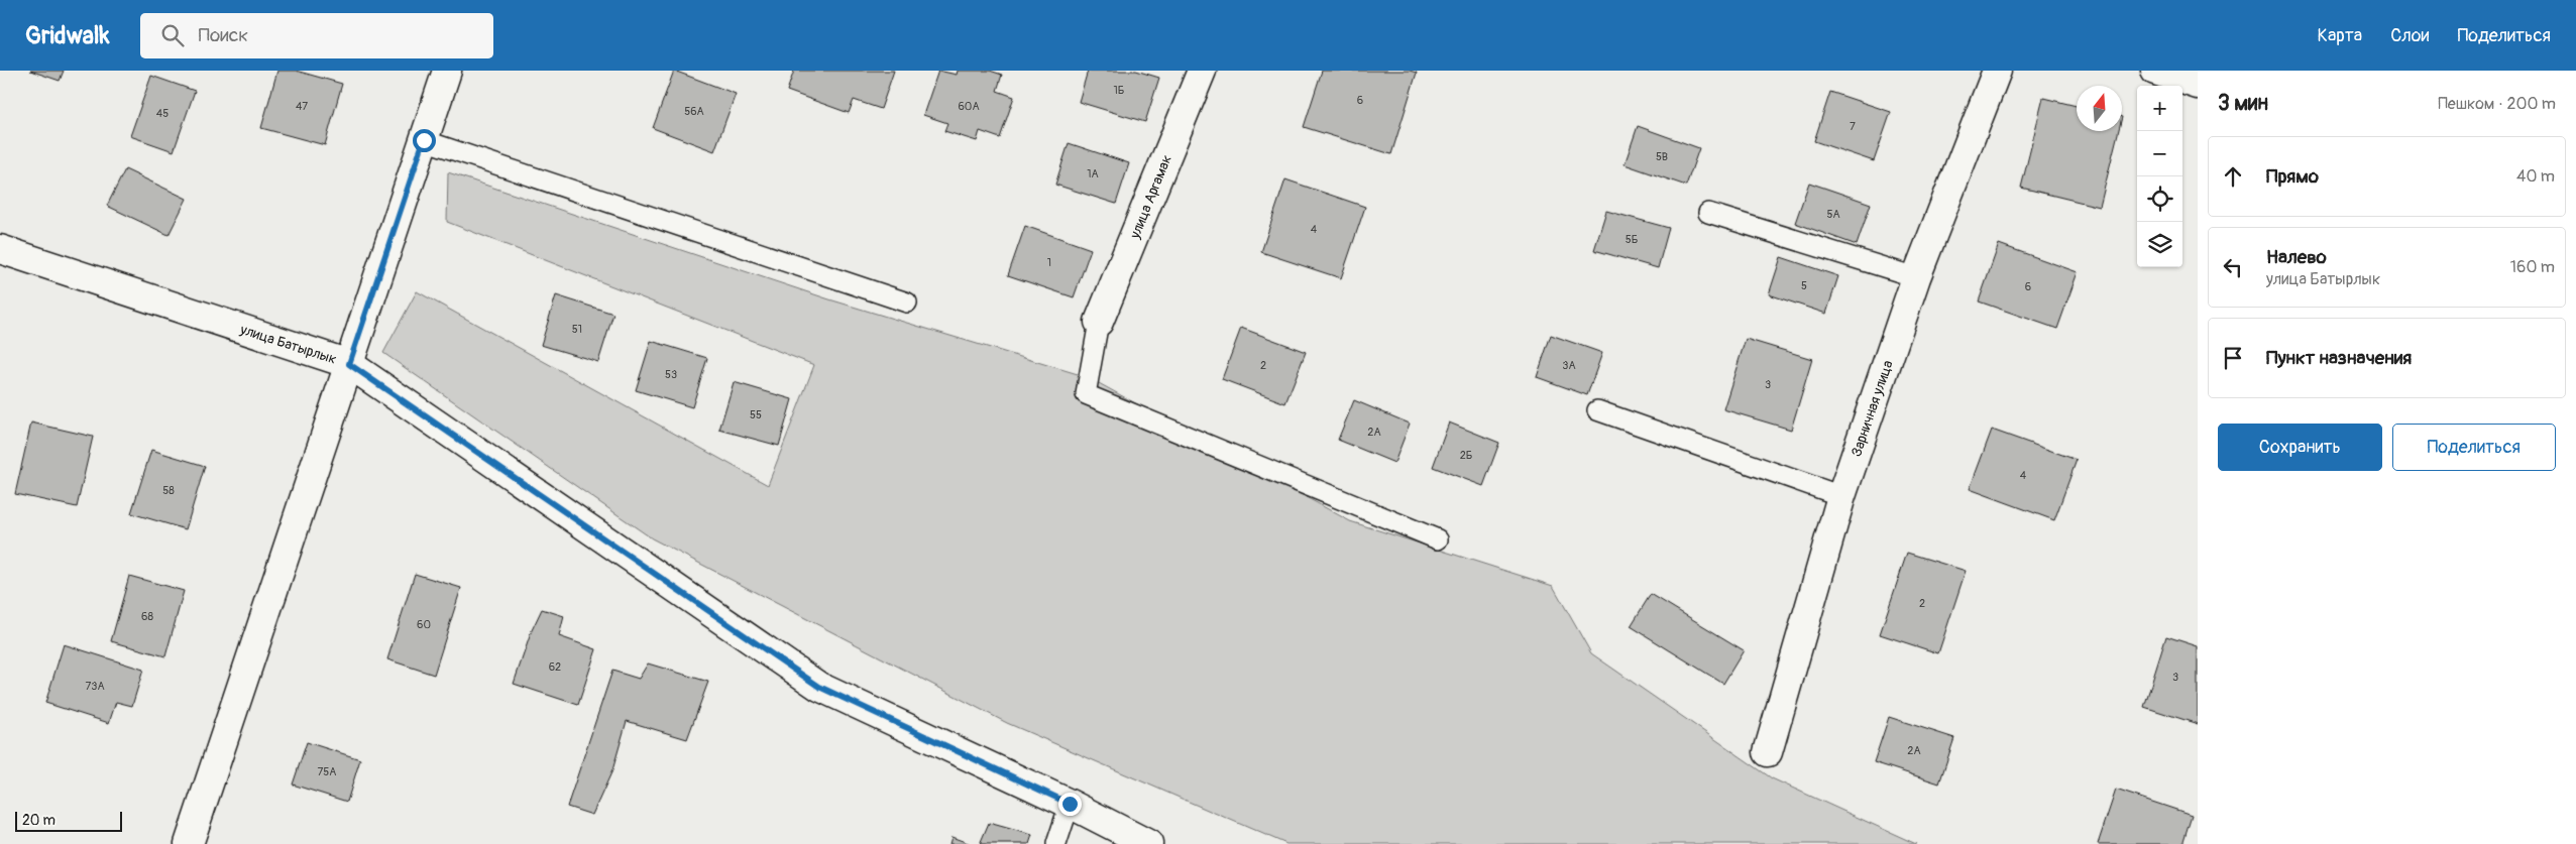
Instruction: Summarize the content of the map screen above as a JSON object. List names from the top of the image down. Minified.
{"streets":{"street":["улица Аргамак","улица Батырлык","Зарничная улица"]},"house_numbers":["1Б","6","47","60А","56А","45","7","5В","1А","5А","4","5Б","1","5","6","51","2","3А","53","3","55","2А","2Б","4","58","2","68","60","62","3","73А","2А","75А"],"scale_bar":"20 m","north":"top","page":{"header":"Gridwalk","search":"Поиск","nav":["Карта","Слои","Поделиться"],"heading":["3 мин","Пешком · 200 m"],"map_buttons":["+","−"],"list":[["Прямо","40 m"],["Налево","улица Батырлык","160 m"],"Пункт назначения"],"buttons":["Сохранить","Поделиться"],"scale":"20 m"}}
